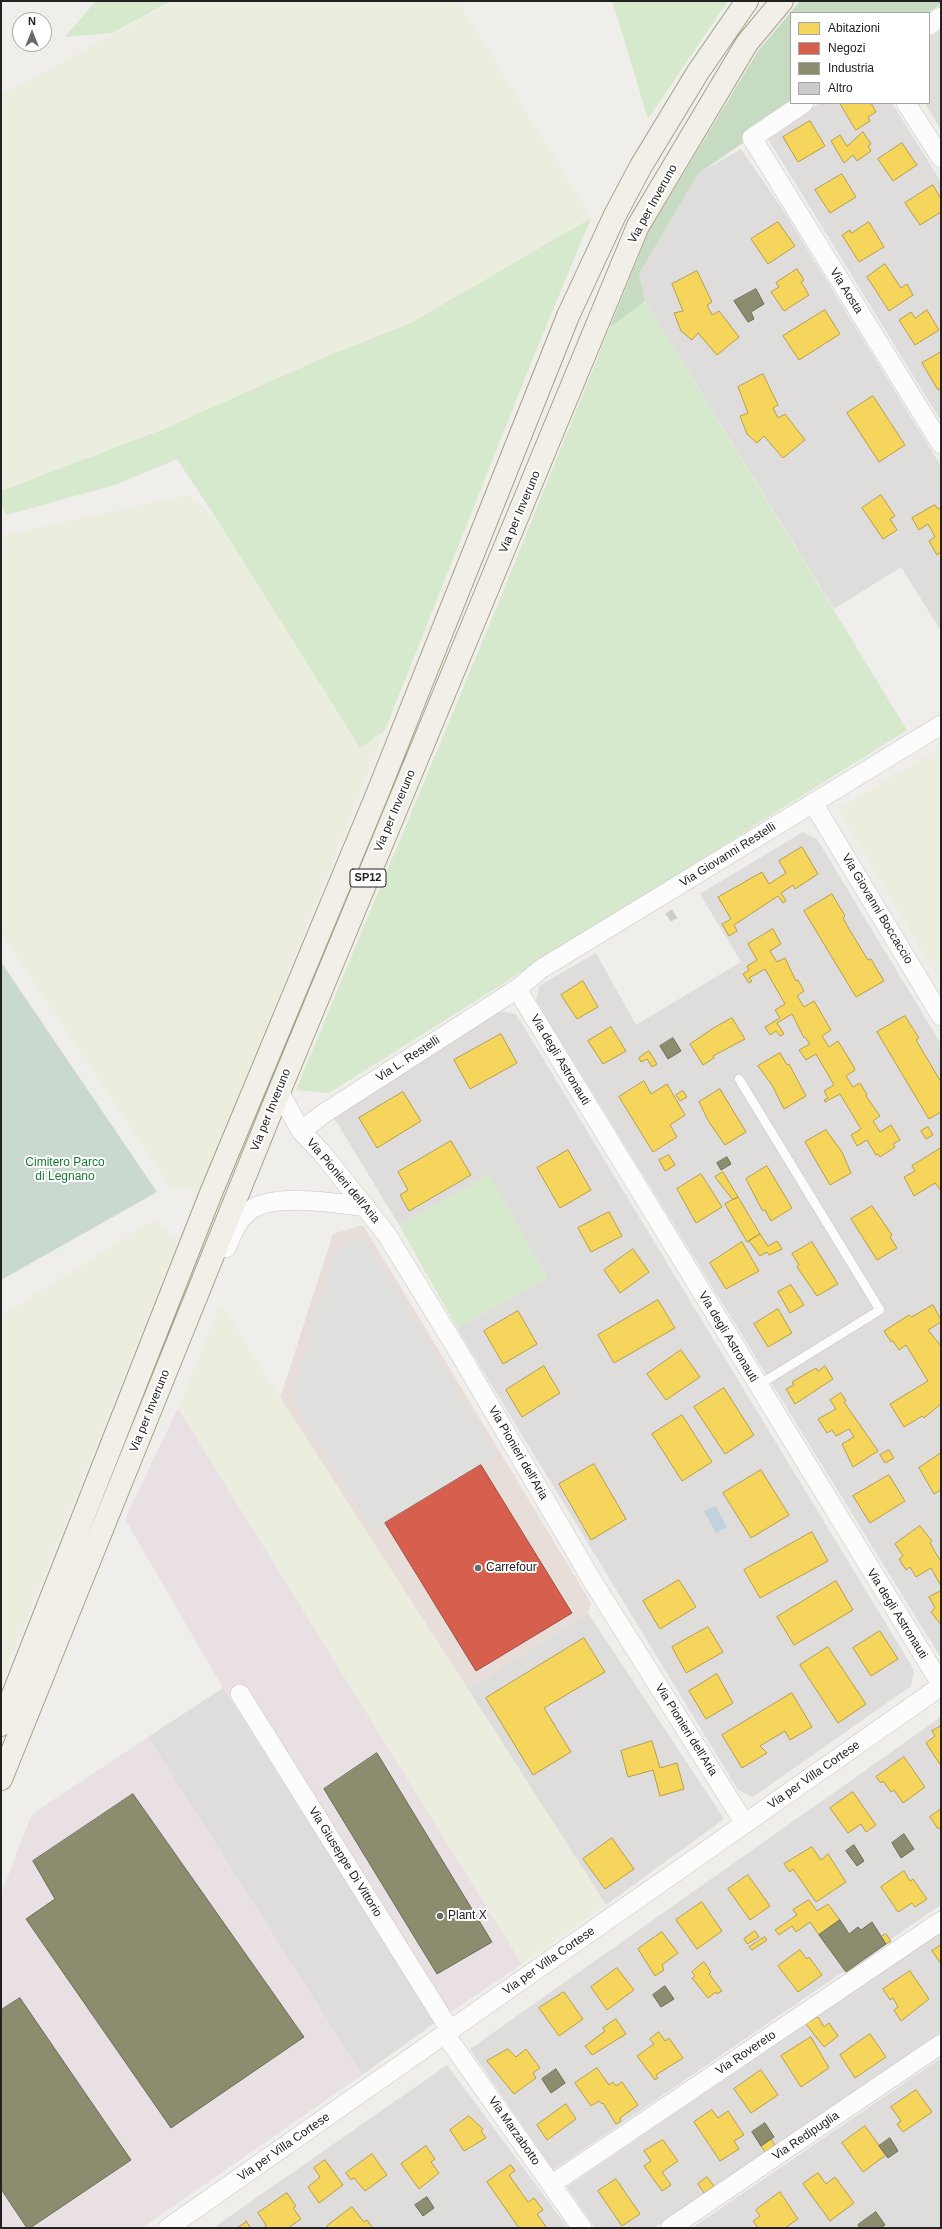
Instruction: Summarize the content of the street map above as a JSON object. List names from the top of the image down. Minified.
{"streets":{"main road":["Via per Inveruno","SP12"],"street":["Via Aosta","Via Giovanni Restelli","Via Giovanni Boccaccio","Via L. Restelli","Via degli Astronauti","Via Pionieri dell'Aria","Via per Villa Cortese","Via Giuseppe Di Vittorio","Via Rovereto","Via Marzabotto","Via Redipuglia"]},"crossings":[["Via per Inveruno","Via Pionieri dell'Aria"],["Via Giovanni Restelli","Via Giovanni Boccaccio"],["Via Giovanni Restelli","Via L. Restelli"],["Via Giovanni Restelli","Via degli Astronauti"],["Via L. Restelli","Via degli Astronauti"],["Via L. Restelli","Via Pionieri dell'Aria"],["Via degli Astronauti","Via per Villa Cortese"],["Via Pionieri dell'Aria","Via per Villa Cortese"],["Via per Villa Cortese","Via Giuseppe Di Vittorio"],["Via per Villa Cortese","Via Marzabotto"],["Via Giuseppe Di Vittorio","Via Marzabotto"],["Via Rovereto","Via Marzabotto"]],"parks":["Cimitero Parco di Legnano"],"places":["Carrefour","Plant X"],"legend":["Abitazioni","Negozi","Industria","Altro"],"north":"top"}
